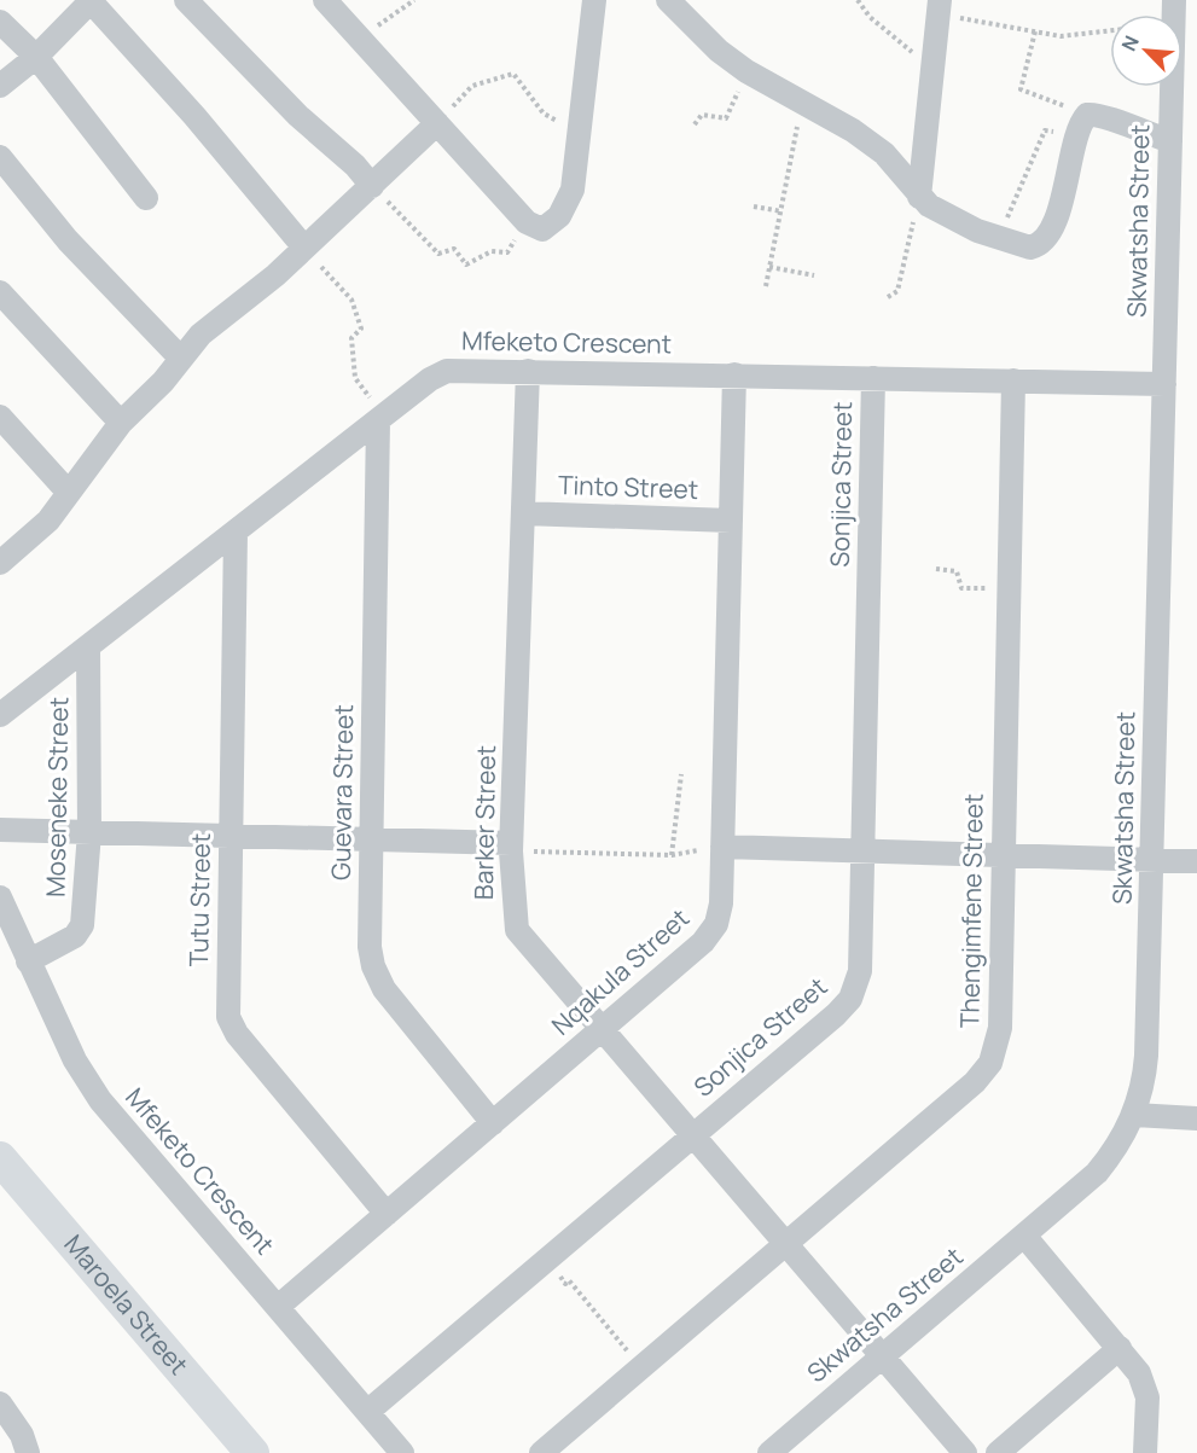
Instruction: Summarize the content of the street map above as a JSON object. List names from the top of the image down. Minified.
{"streets":{"street":["Skwatsha Street","Mfeketo Crescent","Sonjica Street","Tinto Street","Guevara Street","Moseneke Street","Barker Street","Tutu Street","Thengimfene Street","Nqakula Street","Maroela Street"]},"crossings":[["Skwatsha Street","Mfeketo Crescent"],["Skwatsha Street","Barker Street"],["Mfeketo Crescent","Sonjica Street"],["Mfeketo Crescent","Guevara Street"],["Mfeketo Crescent","Moseneke Street"],["Mfeketo Crescent","Barker Street"],["Mfeketo Crescent","Tutu Street"],["Mfeketo Crescent","Thengimfene Street"],["Mfeketo Crescent","Nqakula Street"],["Sonjica Street","Barker Street"],["Tinto Street","Barker Street"],["Tinto Street","Nqakula Street"],["Guevara Street","Nqakula Street"],["Barker Street","Thengimfene Street"],["Barker Street","Nqakula Street"],["Tutu Street","Nqakula Street"]],"north":"top left"}
